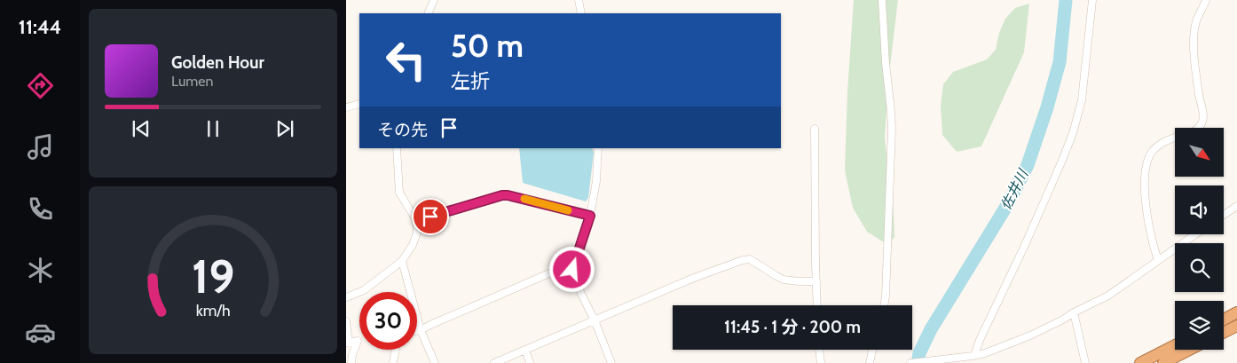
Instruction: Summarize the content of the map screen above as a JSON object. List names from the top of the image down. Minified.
{"water":["佐井川"],"north":"bottom right","page":{"tabs":"11:44","turn":["50 m","左折"],"song":["Golden Hour","Lumen"],"then":"その先","limit":"30","trip":"11:45 · 1 分 · 200 m","gauge":["19","km/h"]}}
